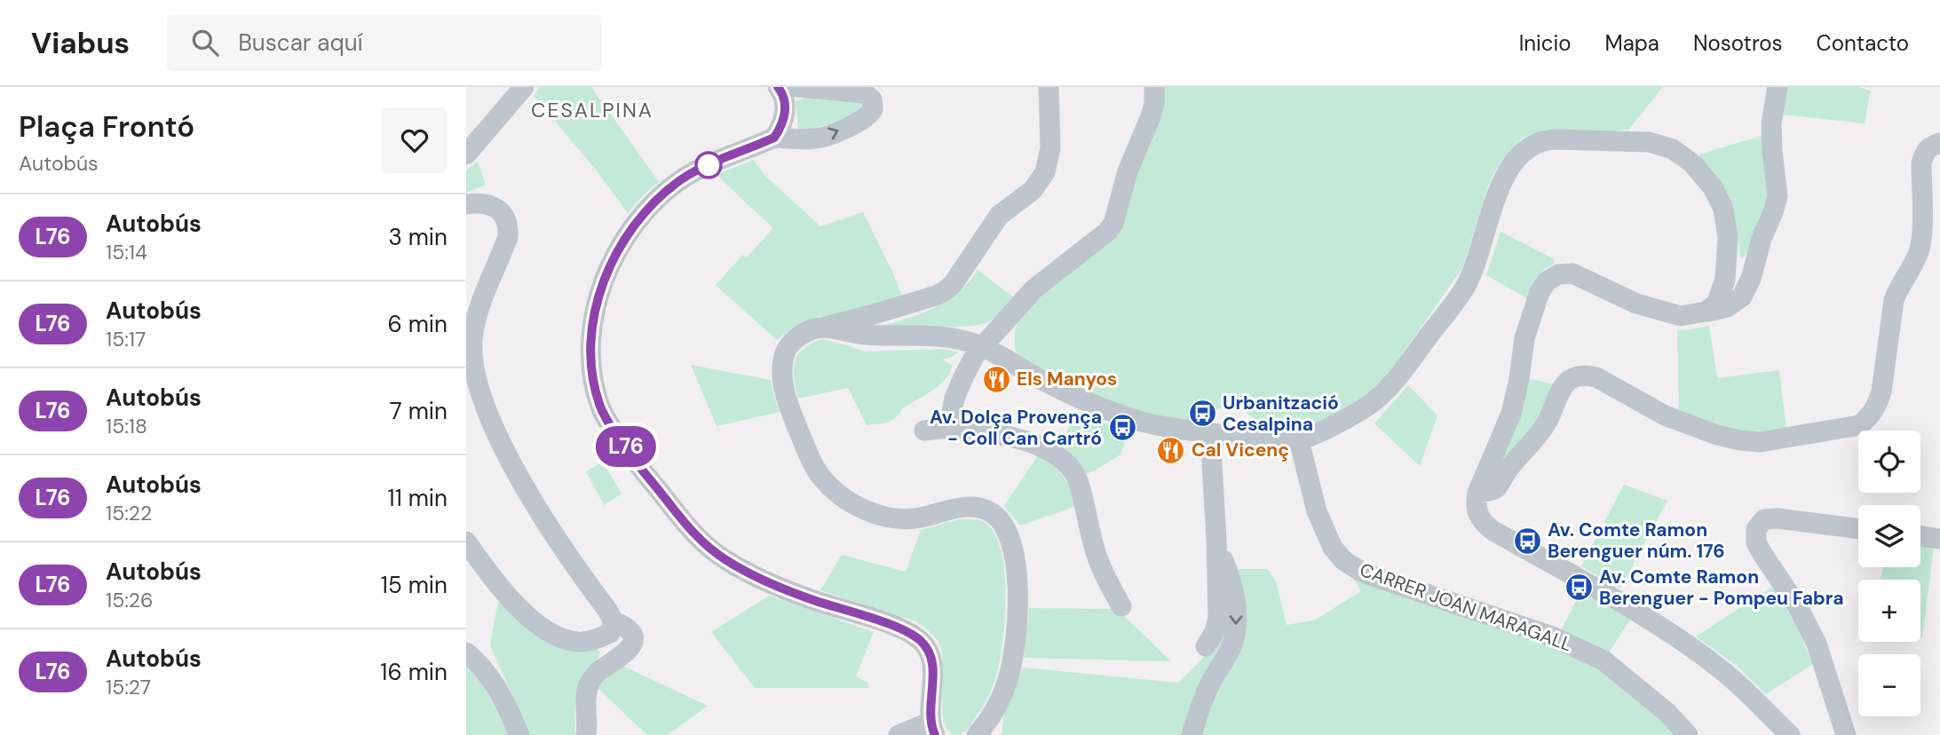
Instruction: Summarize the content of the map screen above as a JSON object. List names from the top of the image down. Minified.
{"streets":{"street":["CARRER JOAN MARAGALL"]},"districts":["CESALPINA"],"places":{"restaurant":["Els Manyos","Cal Vicenç"],"bus stop":["Urbanització Cesalpina","Av. Dolça Provença - Coll Can Cartró","Av. Comte Ramon Berenguer núm. 176","Av. Comte Ramon Berenguer - Pompeu Fabra"]},"lines":["bus line L76"],"page":{"header":"Viabus","search":"Buscar aquí","nav":["Inicio","Mapa","Nosotros","Contacto"],"heading":["Plaça Frontó","Autobús"],"on_map":"L76","list":[{"mark":"L76","name":"Autobús","note":"15:14","value":"3 min"},{"mark":"L76","name":"Autobús","note":"15:17","value":"6 min"},{"mark":"L76","name":"Autobús","note":"15:18","value":"7 min"},{"mark":"L76","name":"Autobús","note":"15:22","value":"11 min"},{"mark":"L76","name":"Autobús","note":"15:26","value":"15 min"},{"mark":"L76","name":"Autobús","note":"15:27","value":"16 min"}],"map_buttons":["+","−"]}}
